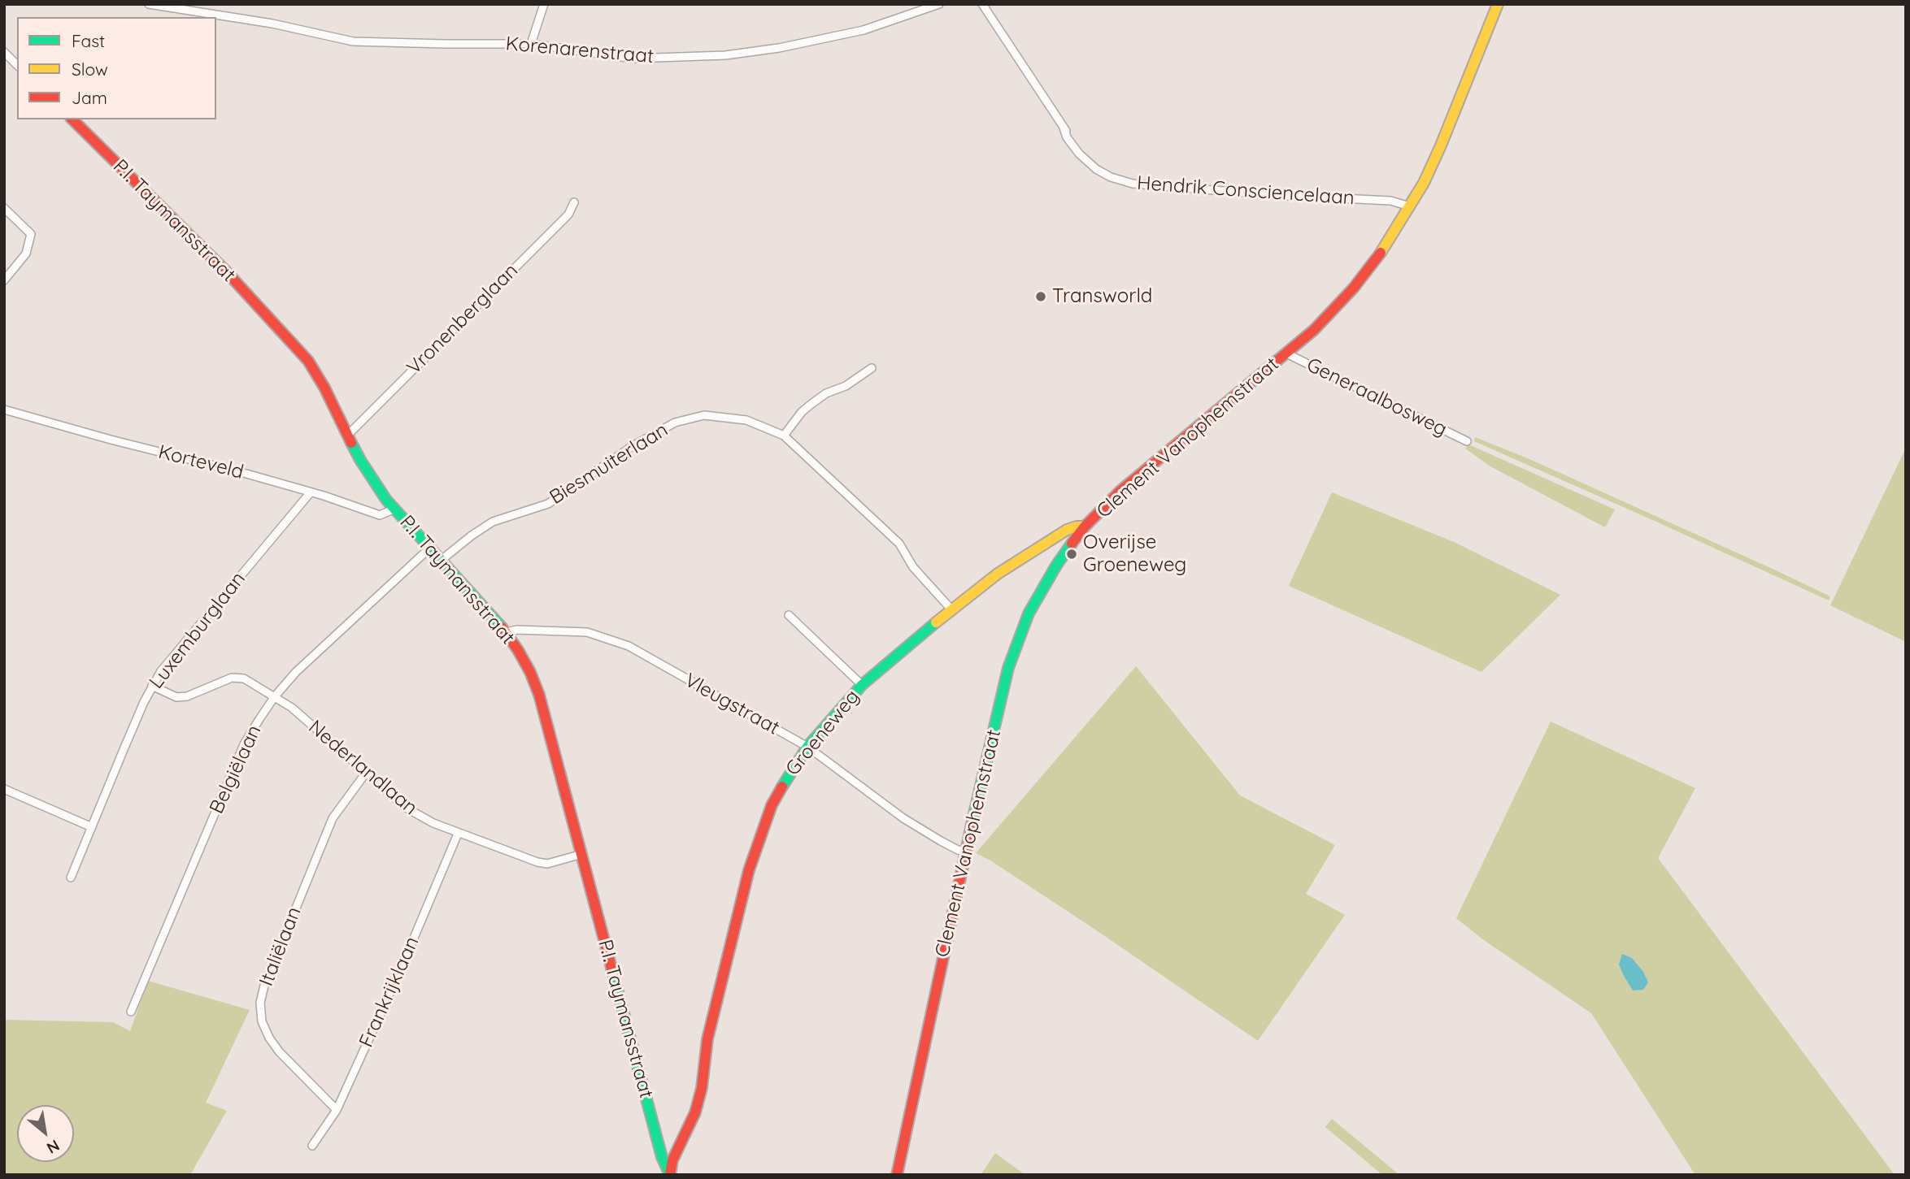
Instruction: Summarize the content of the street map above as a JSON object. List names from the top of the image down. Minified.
{"streets":{"street":["Korenarenstraat","Hendrik Consciencelaan","P.I. Taymansstraat","Vronenberglaan","Generaalbosweg","Clement Vanophemstraat","Korteveld","Biesmuiterlaan","Luxemburglaan","Vleugstraat","Groeneweg","Nederlandlaan","Belgiëlaan","Italiëlaan","Frankrijklaan"]},"crossings":[["Hendrik Consciencelaan","Clement Vanophemstraat"],["P.I. Taymansstraat","Vronenberglaan"],["P.I. Taymansstraat","Korteveld"],["P.I. Taymansstraat","Biesmuiterlaan"],["P.I. Taymansstraat","Vleugstraat"],["P.I. Taymansstraat","Groeneweg"],["P.I. Taymansstraat","Nederlandlaan"],["P.I. Taymansstraat","Belgiëlaan"],["Generaalbosweg","Clement Vanophemstraat"],["Clement Vanophemstraat","Vleugstraat"],["Clement Vanophemstraat","Groeneweg"],["Korteveld","Luxemburglaan"],["Biesmuiterlaan","Groeneweg"],["Luxemburglaan","Nederlandlaan"],["Vleugstraat","Groeneweg"],["Nederlandlaan","Belgiëlaan"],["Nederlandlaan","Italiëlaan"],["Nederlandlaan","Frankrijklaan"],["Italiëlaan","Frankrijklaan"]],"places":["Transworld","Overijse Groeneweg"],"legend":["Fast","Slow","Jam"],"north":"bottom right"}
